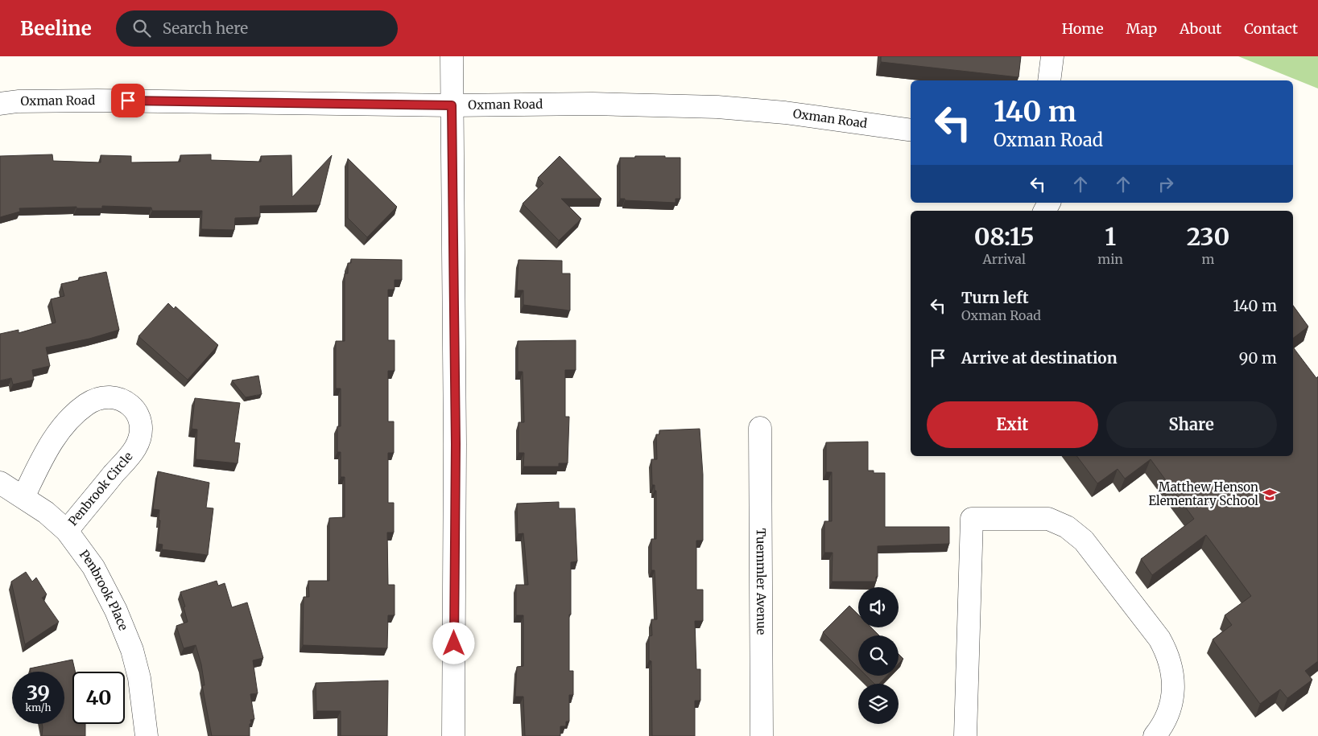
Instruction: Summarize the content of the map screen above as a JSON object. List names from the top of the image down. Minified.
{"streets":{"street":["Oxman Road","Penbrook Circle","Tuemmler Avenue","Penbrook Place"]},"crossings":[["Penbrook Circle","Penbrook Place"]],"places":{"school or university":["Matthew Henson Elementary School"]},"page":{"header":"Beeline","search":"Search here","nav":["Home","Map","About","Contact"],"turn":["140 m","Oxman Road"],"eta":["08:15","Arrival","1","min","230","m"],"list":[{"name":"Turn left","note":"Oxman Road","value":"140 m"},{"name":"Arrive at destination","value":"90 m"}],"buttons":["Exit","Share"],"speed":"39 km/h","limit":"40"}}
